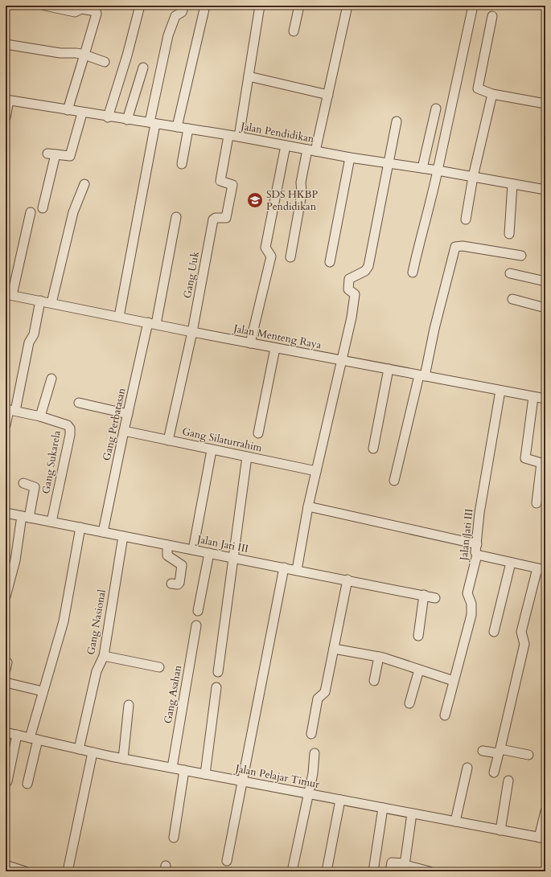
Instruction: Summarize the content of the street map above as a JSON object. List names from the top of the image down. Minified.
{"streets":{"street":["Jalan Pendidikan","Gang Uuk","Jalan Menteng Raya","Gang Perbatasan","Gang Silaturrahim","Gang Sukarela","Jalan Jati III","Gang Nasional","Gang Asahan","Jalan Pelajar Timur"]},"crossings":[["Jalan Pendidikan","Gang Uuk"],["Gang Uuk","Jalan Menteng Raya"],["Gang Uuk","Gang Silaturrahim"],["Jalan Menteng Raya","Gang Perbatasan"],["Jalan Menteng Raya","Jalan Jati III"],["Gang Perbatasan","Gang Silaturrahim"],["Gang Perbatasan","Jalan Jati III"],["Gang Sukarela","Jalan Jati III"],["Jalan Jati III","Gang Nasional"],["Gang Nasional","Jalan Pelajar Timur"],["Gang Asahan","Jalan Pelajar Timur"]],"places":{"school or university":["SDS HKBP Pendidikan"]}}
